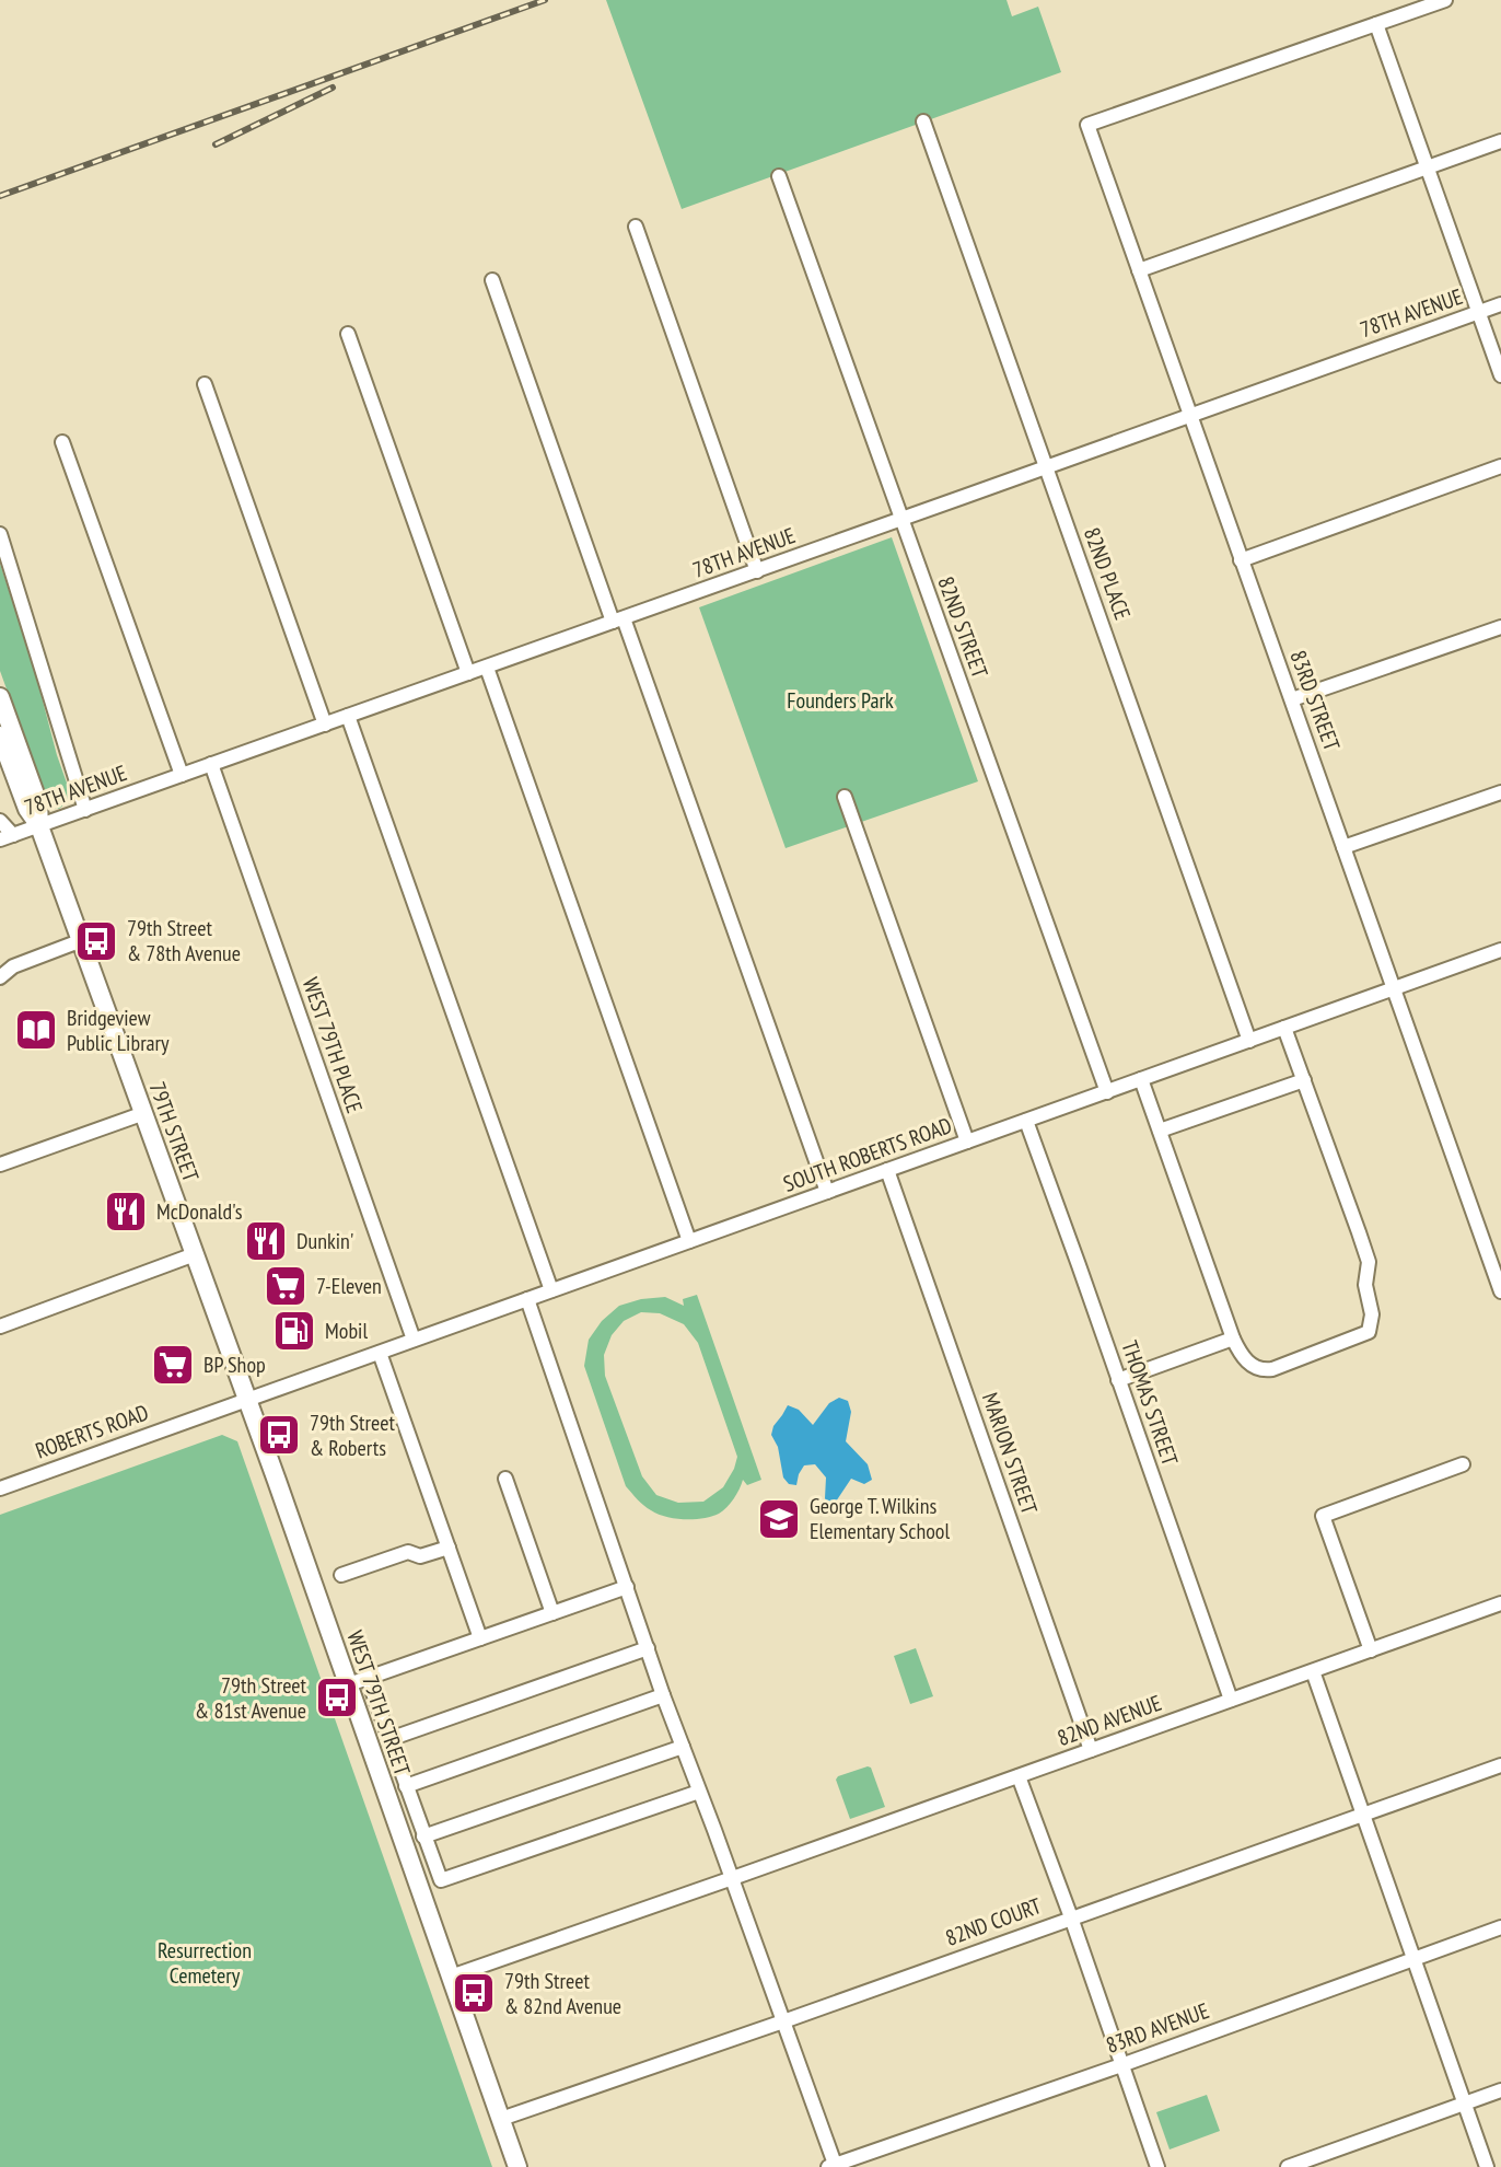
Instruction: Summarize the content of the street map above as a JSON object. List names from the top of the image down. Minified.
{"streets":{"main road":["79TH STREET","WEST 79TH STREET"],"street":["78TH AVENUE","82ND PLACE","82ND STREET","83RD STREET","WEST 79TH PLACE","SOUTH ROBERTS ROAD","THOMAS STREET","ROBERTS ROAD","MARION STREET","82ND AVENUE","82ND COURT","83RD AVENUE"]},"crossings":[["78TH AVENUE","82ND PLACE"],["78TH AVENUE","82ND STREET"],["78TH AVENUE","83RD STREET"],["78TH AVENUE","WEST 79TH PLACE"],["78TH AVENUE","79TH STREET"],["82ND PLACE","SOUTH ROBERTS ROAD"],["82ND STREET","SOUTH ROBERTS ROAD"],["83RD STREET","SOUTH ROBERTS ROAD"],["WEST 79TH PLACE","SOUTH ROBERTS ROAD"],["79TH STREET","WEST 79TH STREET"],["SOUTH ROBERTS ROAD","THOMAS STREET"],["SOUTH ROBERTS ROAD","ROBERTS ROAD"],["SOUTH ROBERTS ROAD","MARION STREET"],["SOUTH ROBERTS ROAD","WEST 79TH STREET"],["THOMAS STREET","82ND AVENUE"],["ROBERTS ROAD","WEST 79TH STREET"],["MARION STREET","82ND AVENUE"],["WEST 79TH STREET","82ND AVENUE"],["WEST 79TH STREET","82ND COURT"]],"parks":["Founders Park","Resurrection Cemetery"],"places":{"bus stop":["79th Street & 78th Avenue","79th Street & Roberts","79th Street & 81st Avenue","79th Street & 82nd Avenue"],"library":["Bridgeview Public Library"],"restaurant":["McDonald's","Dunkin'"],"supermarket":["7-Eleven","BP Shop"],"fuel station":["Mobil"],"school or university":["George T. Wilkins Elementary School"]}}
